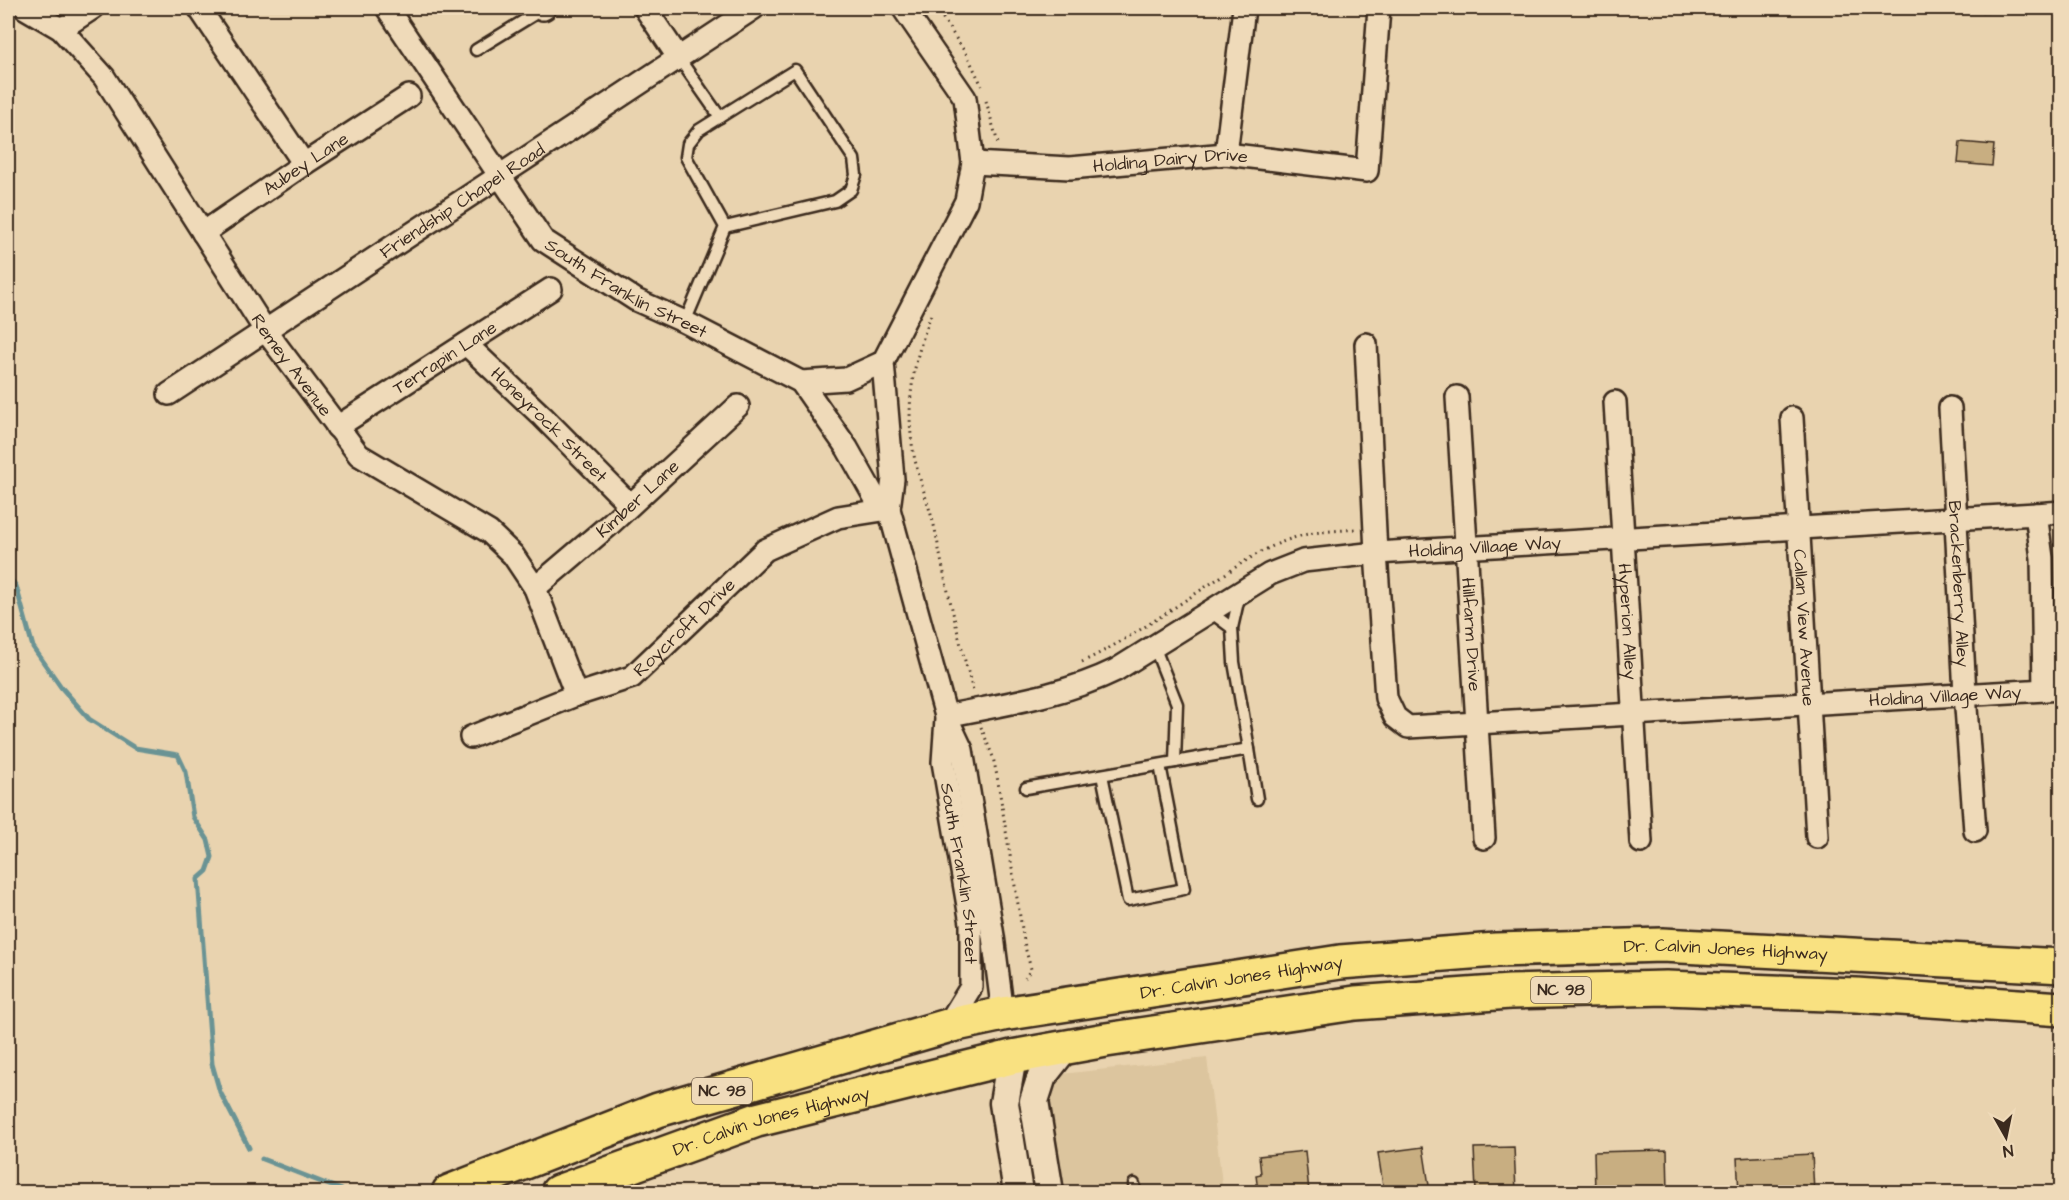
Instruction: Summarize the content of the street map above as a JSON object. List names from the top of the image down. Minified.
{"streets":{"highway":["Dr. Calvin Jones Highway","NC 98"],"street":["Holding Dairy Drive","Aubey Lane","Friendship Chapel Road","South Franklin Street","Terrapin Lane","Remey Avenue","Honeyrock Street","Kimber Lane","Holding Village Way","Brackenberry Alley","Hyperion Alley","Roycroft Drive","Callan View Avenue","Hillfarm Drive"]},"crossings":[["Aubey Lane","Remey Avenue"],["Friendship Chapel Road","South Franklin Street"],["Friendship Chapel Road","Remey Avenue"],["South Franklin Street","Holding Village Way"],["South Franklin Street","Roycroft Drive"],["South Franklin Street","Dr. Calvin Jones Highway"],["Terrapin Lane","Remey Avenue"],["Terrapin Lane","Honeyrock Street"],["Remey Avenue","Kimber Lane"],["Remey Avenue","Roycroft Drive"],["Honeyrock Street","Kimber Lane"],["Holding Village Way","Brackenberry Alley"],["Holding Village Way","Hyperion Alley"],["Holding Village Way","Callan View Avenue"],["Holding Village Way","Hillfarm Drive"]],"north":"bottom"}
